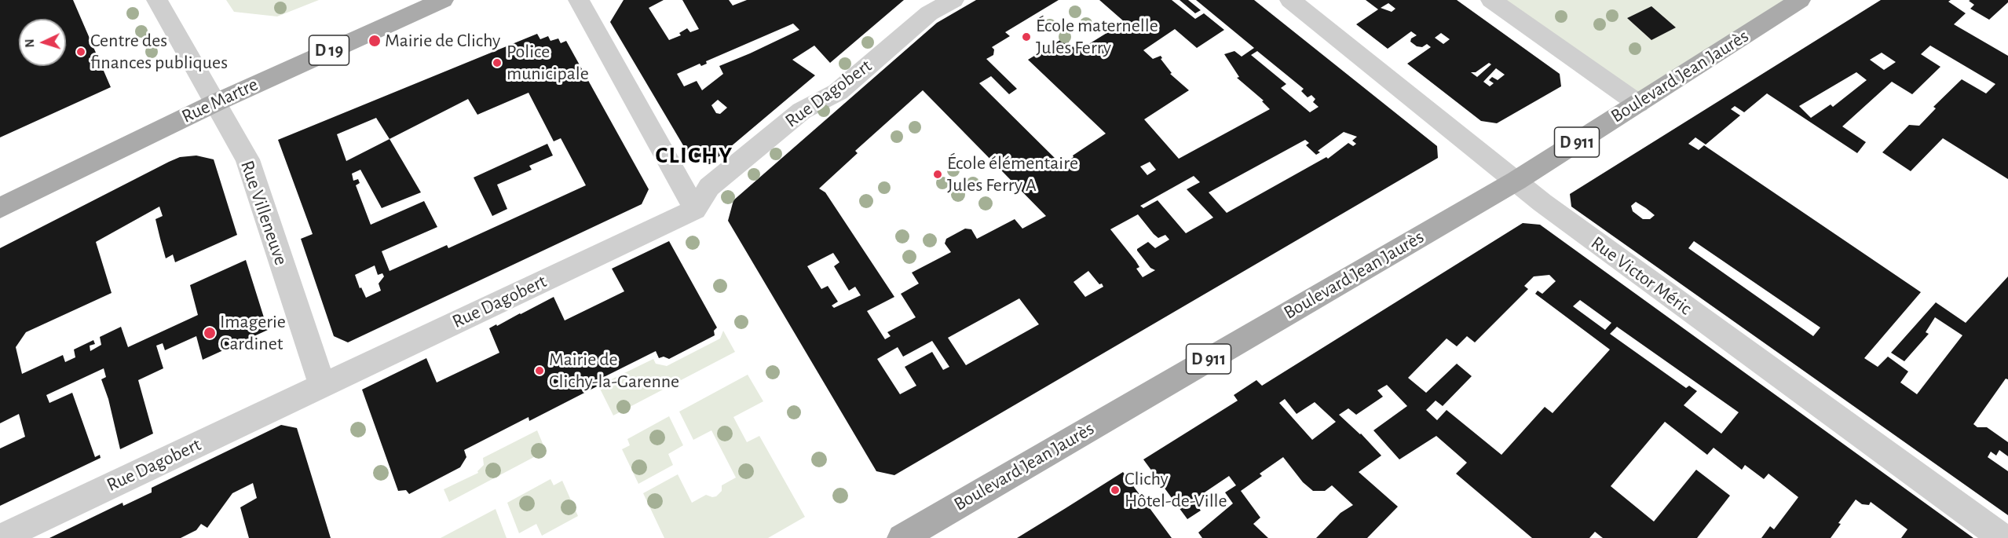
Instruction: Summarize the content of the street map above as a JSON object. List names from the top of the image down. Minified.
{"streets":{"main road":["D 19","Boulevard Jean Jaurès","Rue Martre","D 911"],"street":["Rue Dagobert","Rue Villeneuve","Rue Victor Méric"]},"crossings":[["Boulevard Jean Jaurès","Rue Victor Méric"],["Rue Dagobert","Rue Villeneuve"],["Rue Martre","Rue Villeneuve"]],"districts":["CLICHY"],"places":["École maternelle Jules Ferry","Mairie de Clichy","Centre des finances publiques","Police municipale","École élémentaire Jules Ferry A","Imagerie Cardinet","Mairie de Clichy-la-Garenne","Clichy Hôtel-de-Ville"],"north":"left"}
